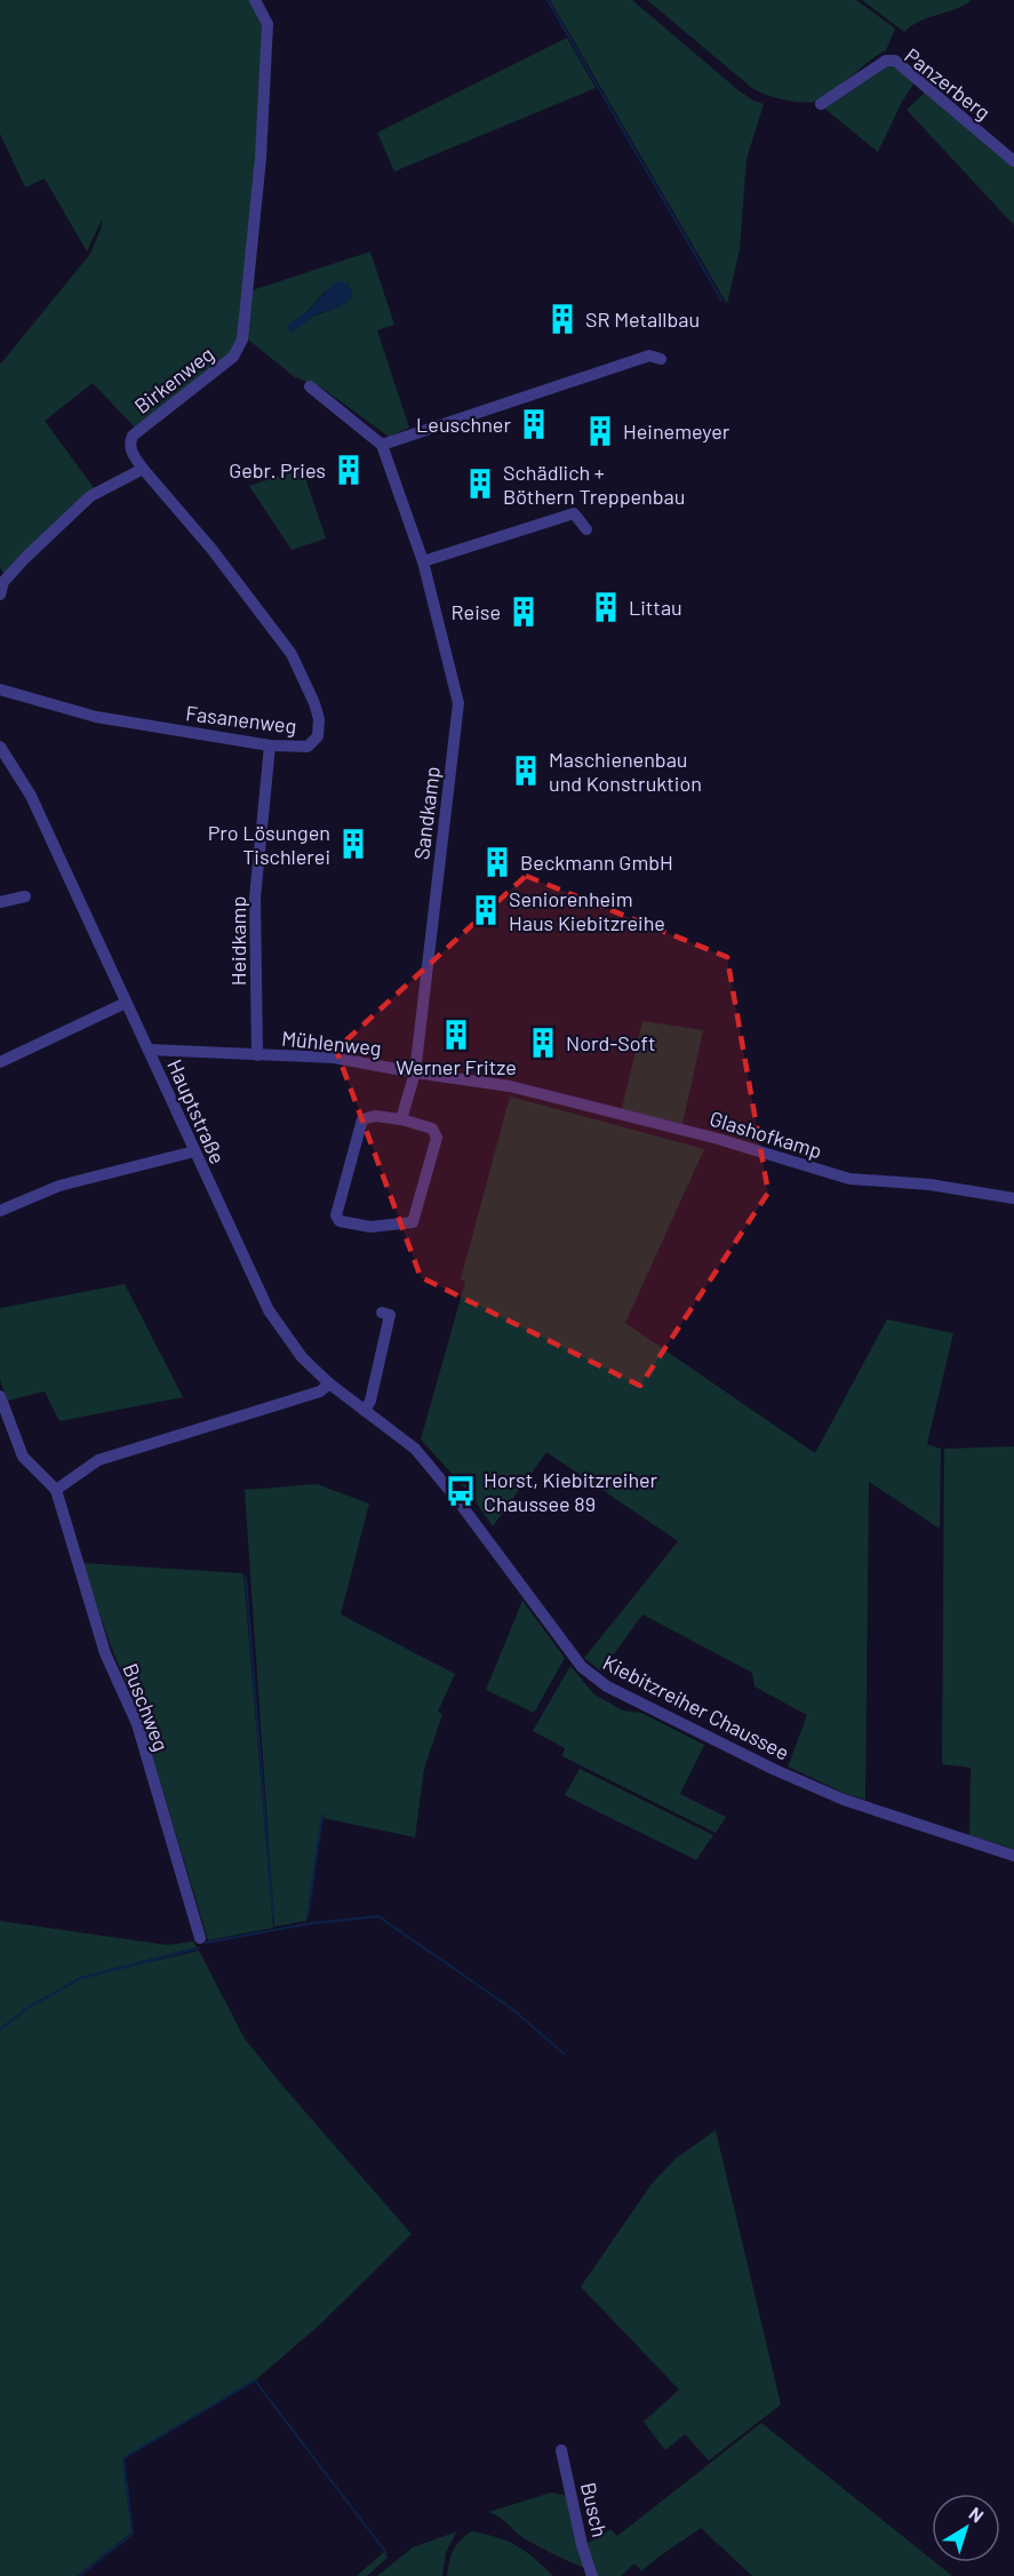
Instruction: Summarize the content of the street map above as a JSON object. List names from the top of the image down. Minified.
{"streets":{"street":["Panzerberg","Birkenweg","Fasanenweg","Sandkamp","Heidkamp","Mühlenweg","Hauptstraße","Glashofkamp","Buschweg","Kiebitzreiher Chaussee","Busch"]},"crossings":[["Birkenweg","Fasanenweg"],["Fasanenweg","Heidkamp"],["Sandkamp","Mühlenweg"],["Heidkamp","Mühlenweg"],["Mühlenweg","Hauptstraße"],["Mühlenweg","Glashofkamp"],["Hauptstraße","Kiebitzreiher Chaussee"]],"places":{"building":["SR Metallbau","Leuschner","Heinemeyer","Gebr. Pries","Schädlich + Böthern Treppenbau","Littau","Reise","Maschienenbau und Konstruktion","Pro Lösungen Tischlerei","Beckmann GmbH","Seniorenheim Haus Kiebitzreihe","Werner Fritze","Nord-Soft"],"bus stop":["Horst, Kiebitzreiher Chaussee 89"]},"north":"top right"}
